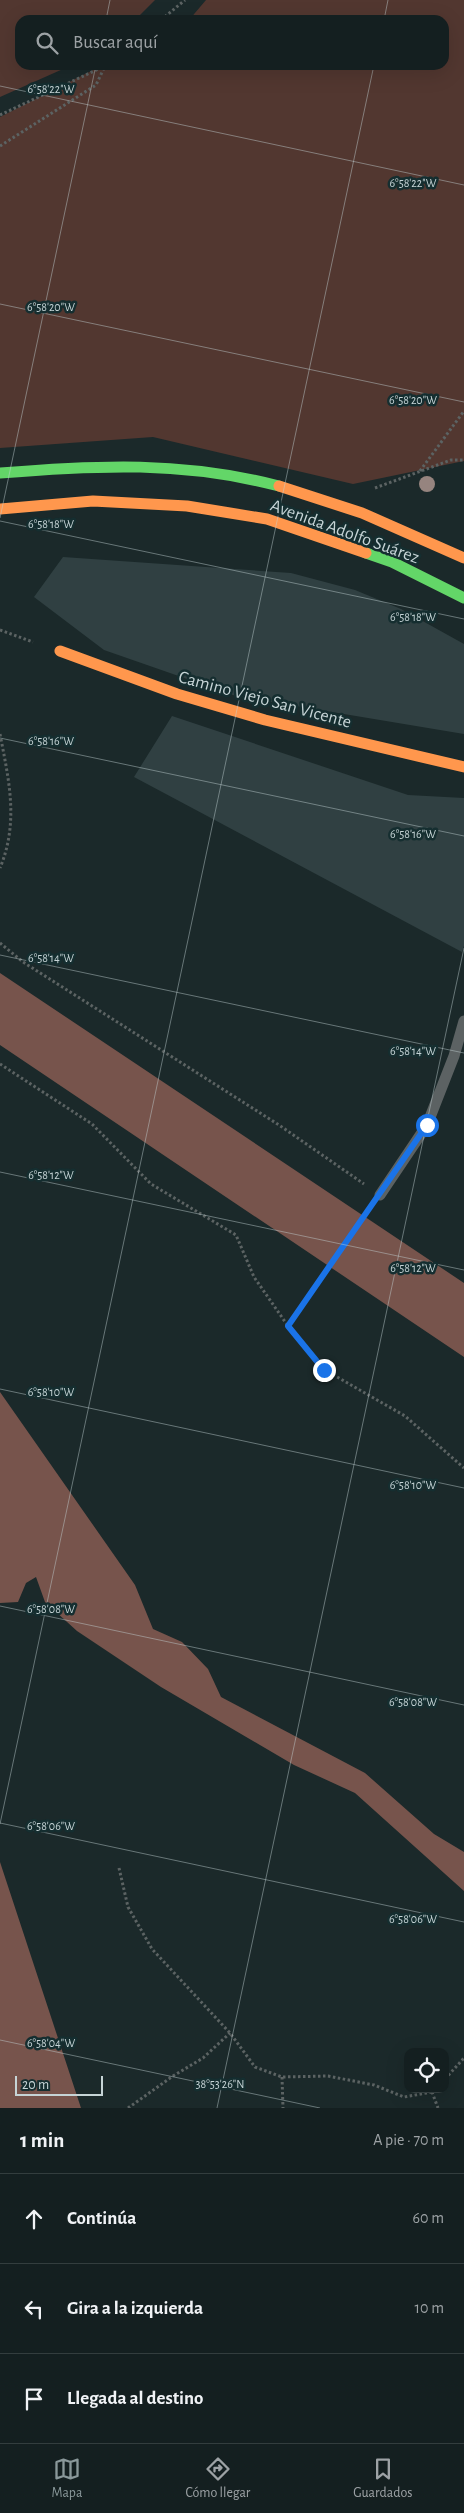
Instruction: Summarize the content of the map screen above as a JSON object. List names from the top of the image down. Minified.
{"streets":{"main road":["Avenida Adolfo Suárez","Camino Viejo San Vicente"]},"scale_bar":"20 m","page":{"search":"Buscar aquí","scale":"20 m","heading":["1 min","A pie · 70 m"],"list":[["Continúa","60 m"],["Gira a la izquierda","10 m"],"Llegada al destino"],"nav":["Mapa","Cómo llegar","Guardados"]},"coordinates":["6°58'22\"W","6°58'20\"W","6°58'18\"W","6°58'16\"W","6°58'14\"W","6°58'12\"W","6°58'10\"W","6°58'08\"W","6°58'06\"W","6°58'04\"W","38°53'26\"N"]}
